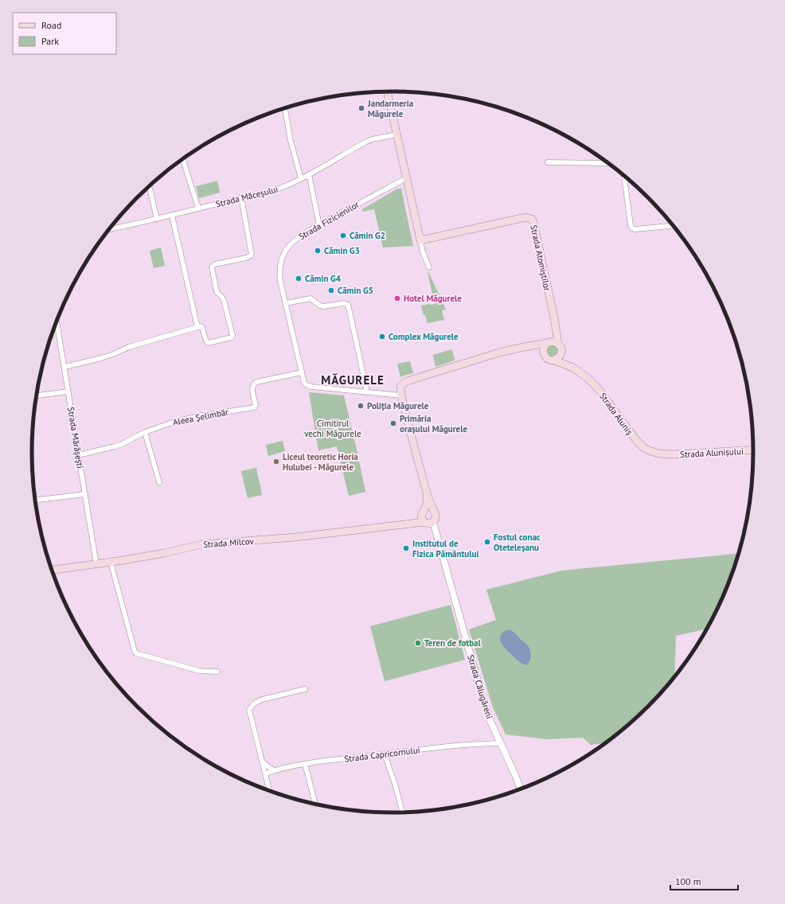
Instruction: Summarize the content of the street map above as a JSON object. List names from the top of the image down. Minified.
{"streets":{"main road":["Strada Atomiștilor","Strada Aluniș","Strada Alunișului","Strada Milcov"],"street":["Strada Măceșului","Strada Fizicienilor","Aleea Șelimbăr","Strada Mărășești","Strada Călugăreni","Strada Capricornului"]},"crossings":[["Strada Fizicienilor","Aleea Șelimbăr"],["Strada Atomiștilor","Strada Aluniș"],["Strada Aluniș","Strada Alunișului"],["Aleea Șelimbăr","Strada Mărășești"],["Strada Mărășești","Strada Milcov"],["Strada Milcov","Strada Călugăreni"],["Strada Călugăreni","Strada Capricornului"]],"districts":["MĂGURELE"],"parks":["Cimitirul vechi Măgurele"],"places":["Jandarmeria Măgurele","Cămin G2","Cămin G3","Cămin G4","Cămin G5","Hotel Măgurele","Complex Măgurele","Poliția Măgurele","Primăria orașului Măgurele","Liceul teoretic Horia Hulubei - Măgurele","Fostul conac Oteteleșanu","Institutul de Fizica Pământului","Teren de fotbal"],"legend":["Road","Park"],"scale_bar":"100 m"}
